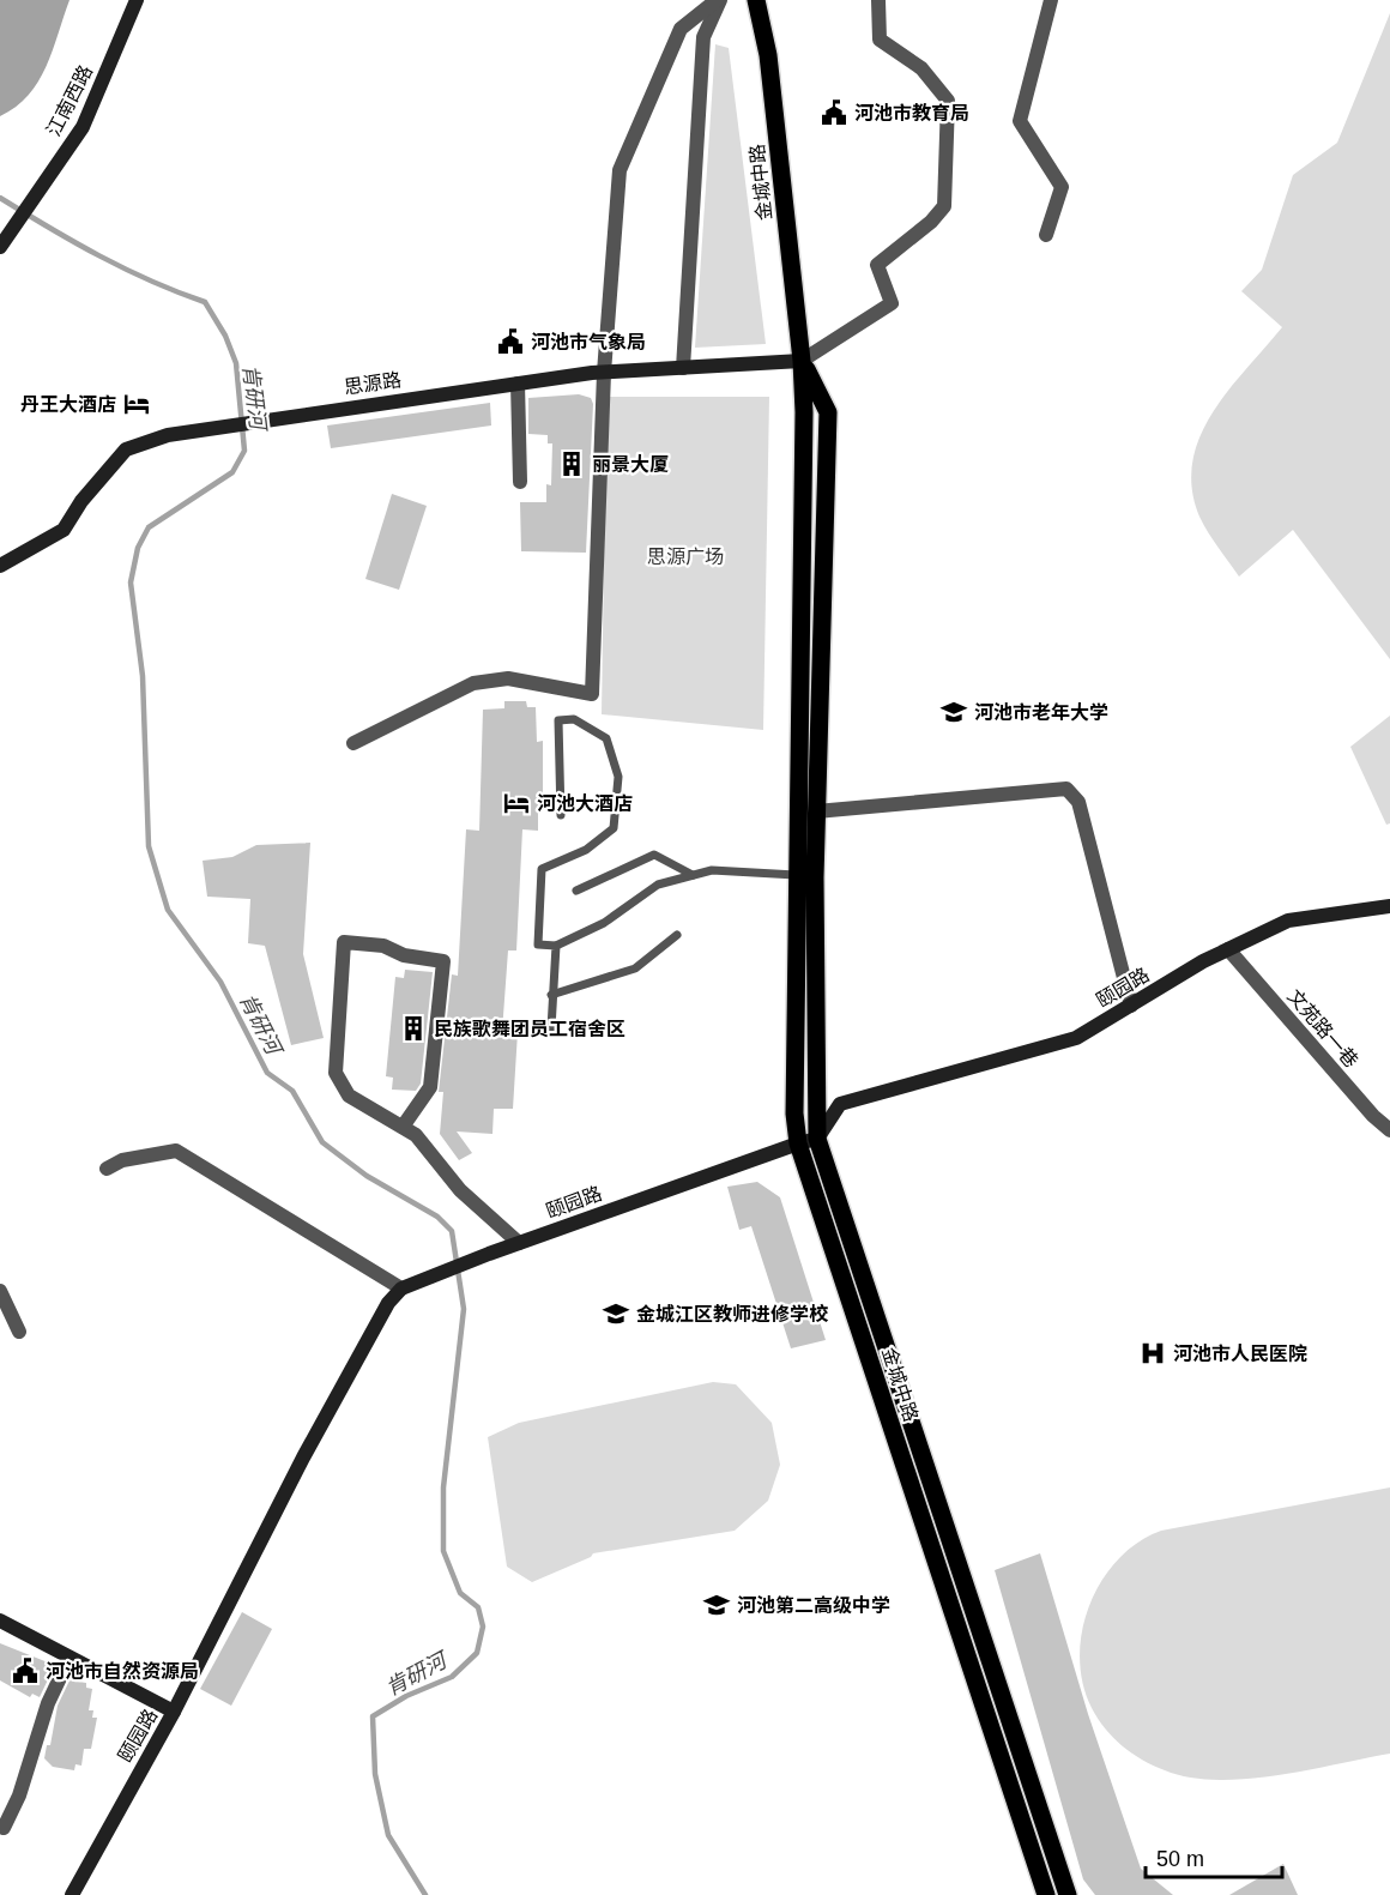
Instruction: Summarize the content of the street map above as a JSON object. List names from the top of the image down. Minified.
{"streets":{"main road":["金城中路"],"street":["江南西路","思源路","颐园路","文苑路一巷"]},"crossings":[["金城中路","思源路"],["金城中路","颐园路"],["颐园路","文苑路一巷"]],"water":["肯研河"],"parks":["思源广场"],"places":{"public building":["河池市教育局","河池市气象局","河池市自然资源局"],"hotel":["丹王大酒店","河池大酒店"],"building":["丽景大厦","民族歌舞团员工宿舍区"],"school or university":["河池市老年大学","金城江区教师进修学校","河池第二高级中学"],"hospital":["河池市人民医院"]},"scale_bar":"50 m"}
